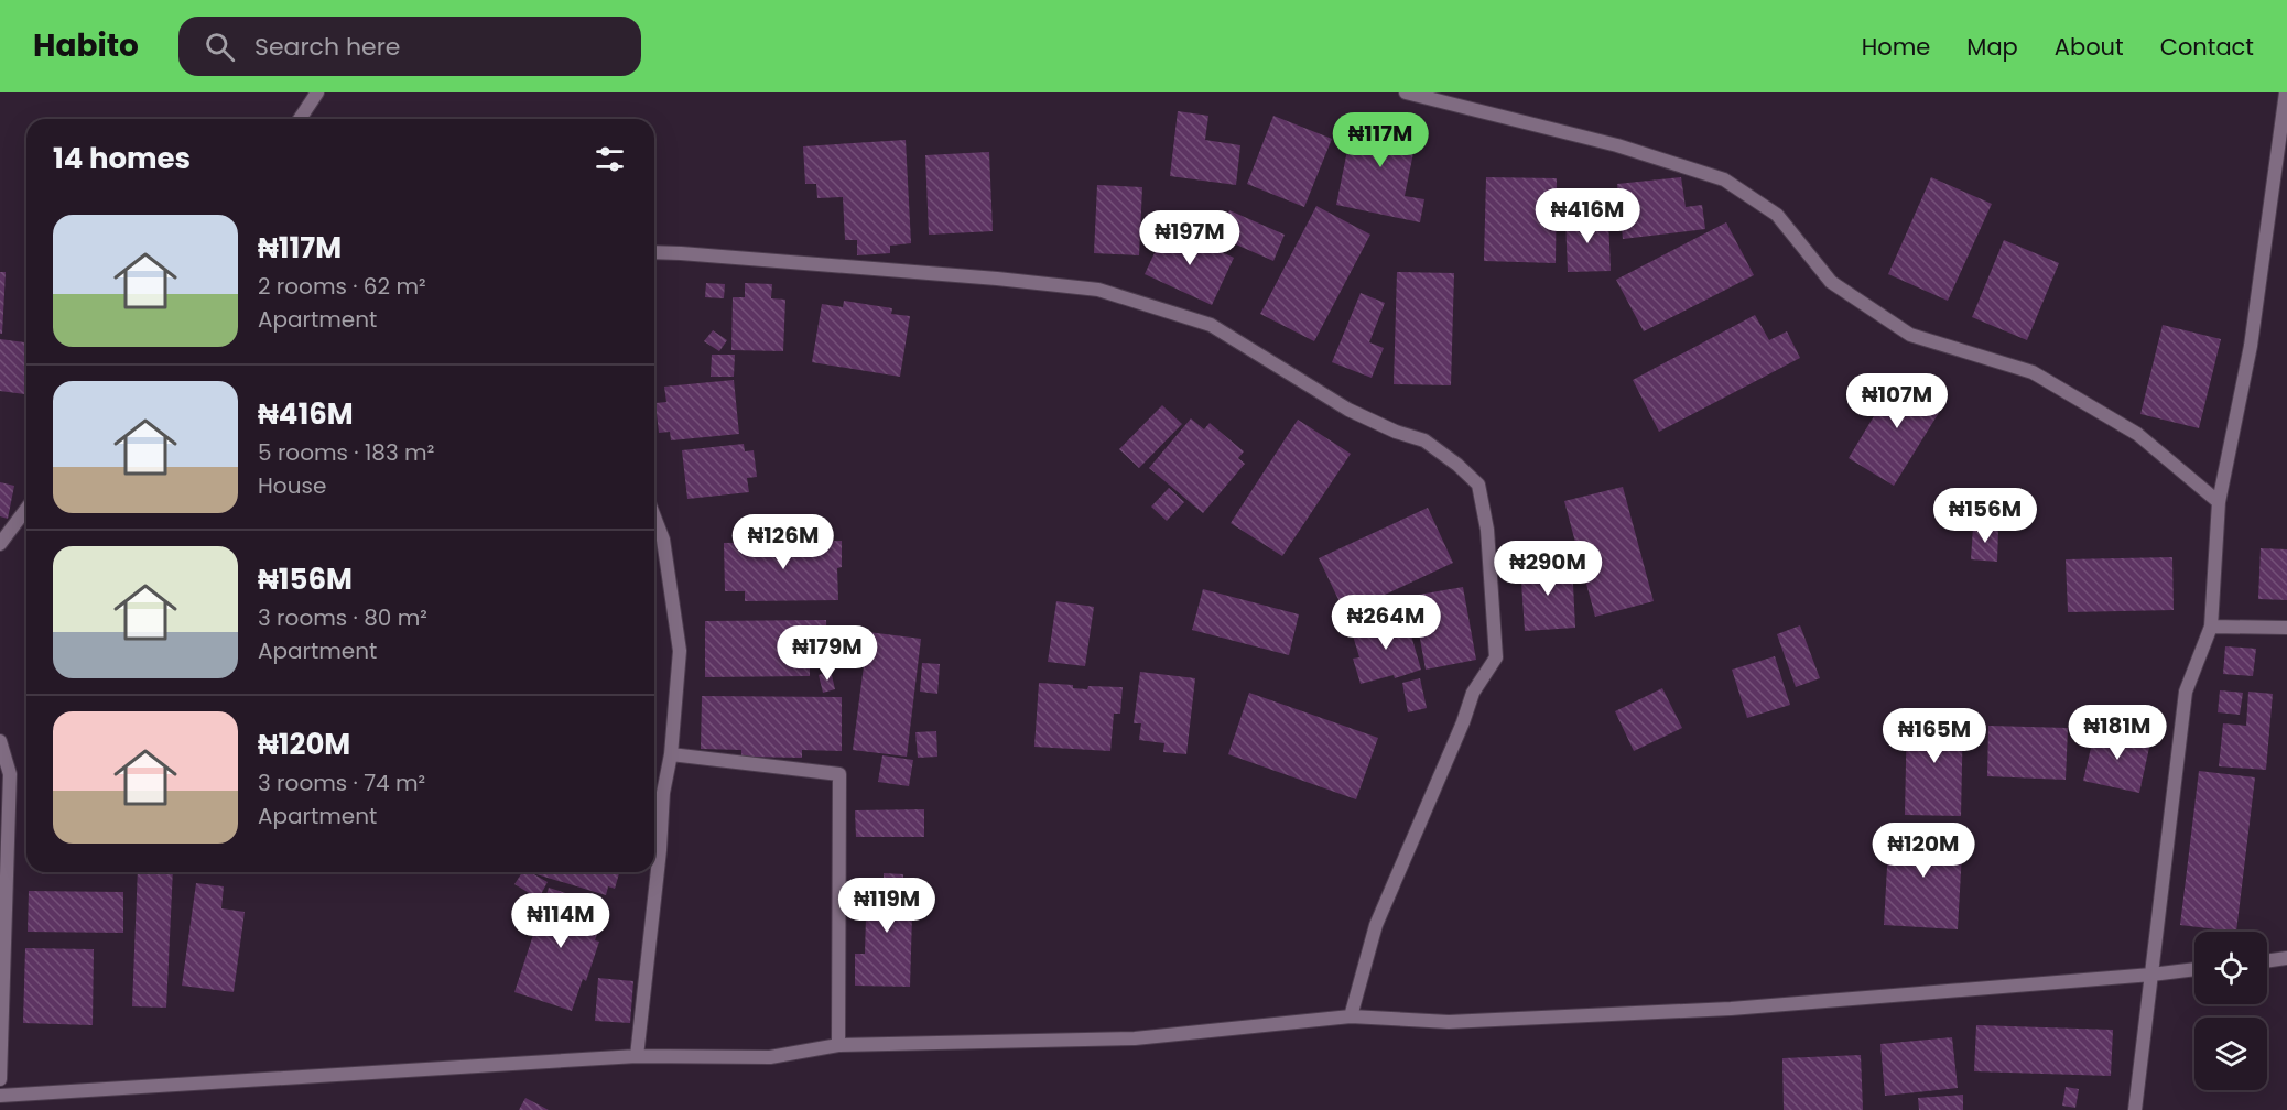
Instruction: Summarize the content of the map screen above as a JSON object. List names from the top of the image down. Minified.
{"page":{"header":"Habito","search":"Search here","nav":["Home","Map","About","Contact"],"price":["₦117M","₦416M","₦197M","₦107M","₦156M","₦126M","₦290M","₦264M","₦179M","₦181M","₦165M","₦120M","₦119M","₦114M"],"heading":"14 homes","list":[{"name":"₦117M","note":"2 rooms · 62 m² · Apartment"},{"name":"₦416M","note":"5 rooms · 183 m² · House"},{"name":"₦156M","note":"3 rooms · 80 m² · Apartment"},{"name":"₦120M","note":"3 rooms · 74 m² · Apartment"}]}}
